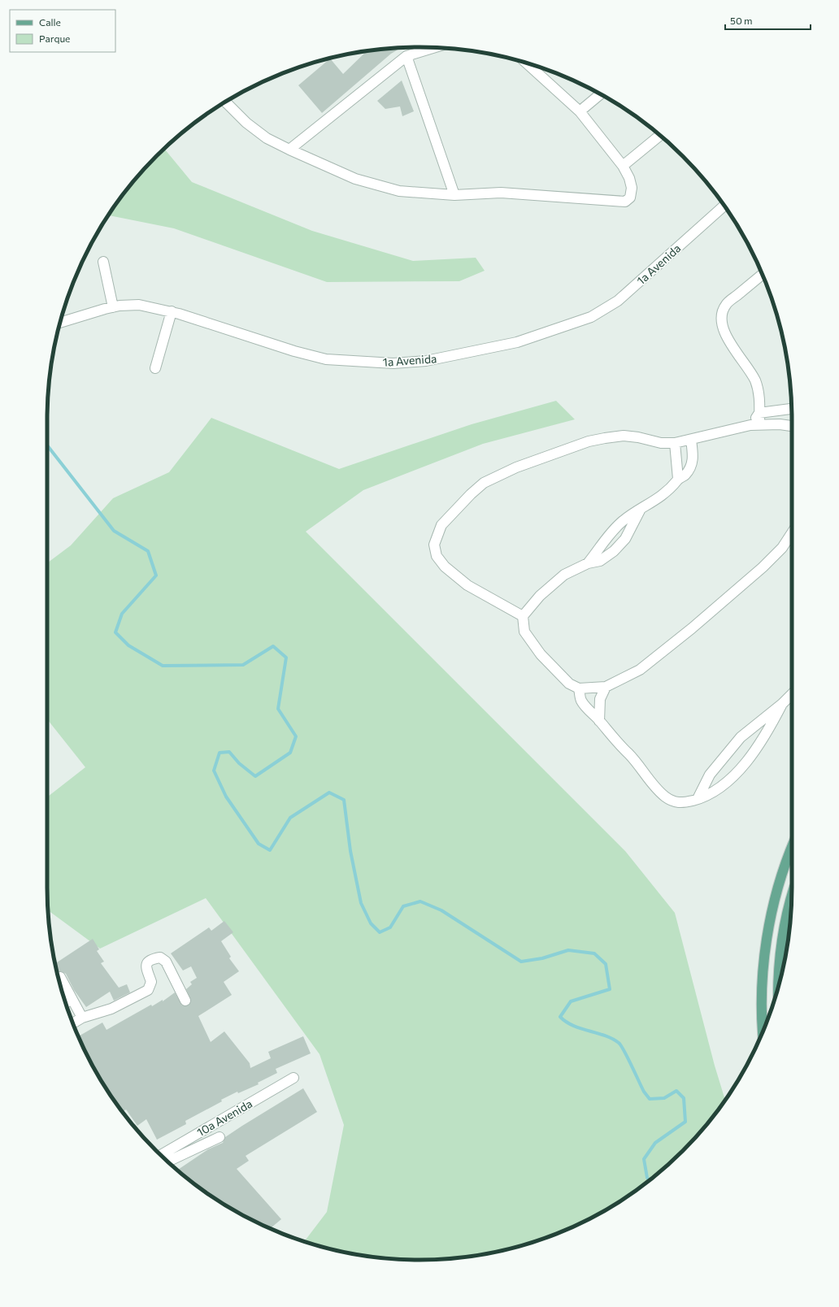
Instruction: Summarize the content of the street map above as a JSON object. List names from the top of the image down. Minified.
{"streets":{"street":["1a Avenida","10a Avenida"]},"legend":["Calle","Parque"],"scale_bar":"50 m"}
